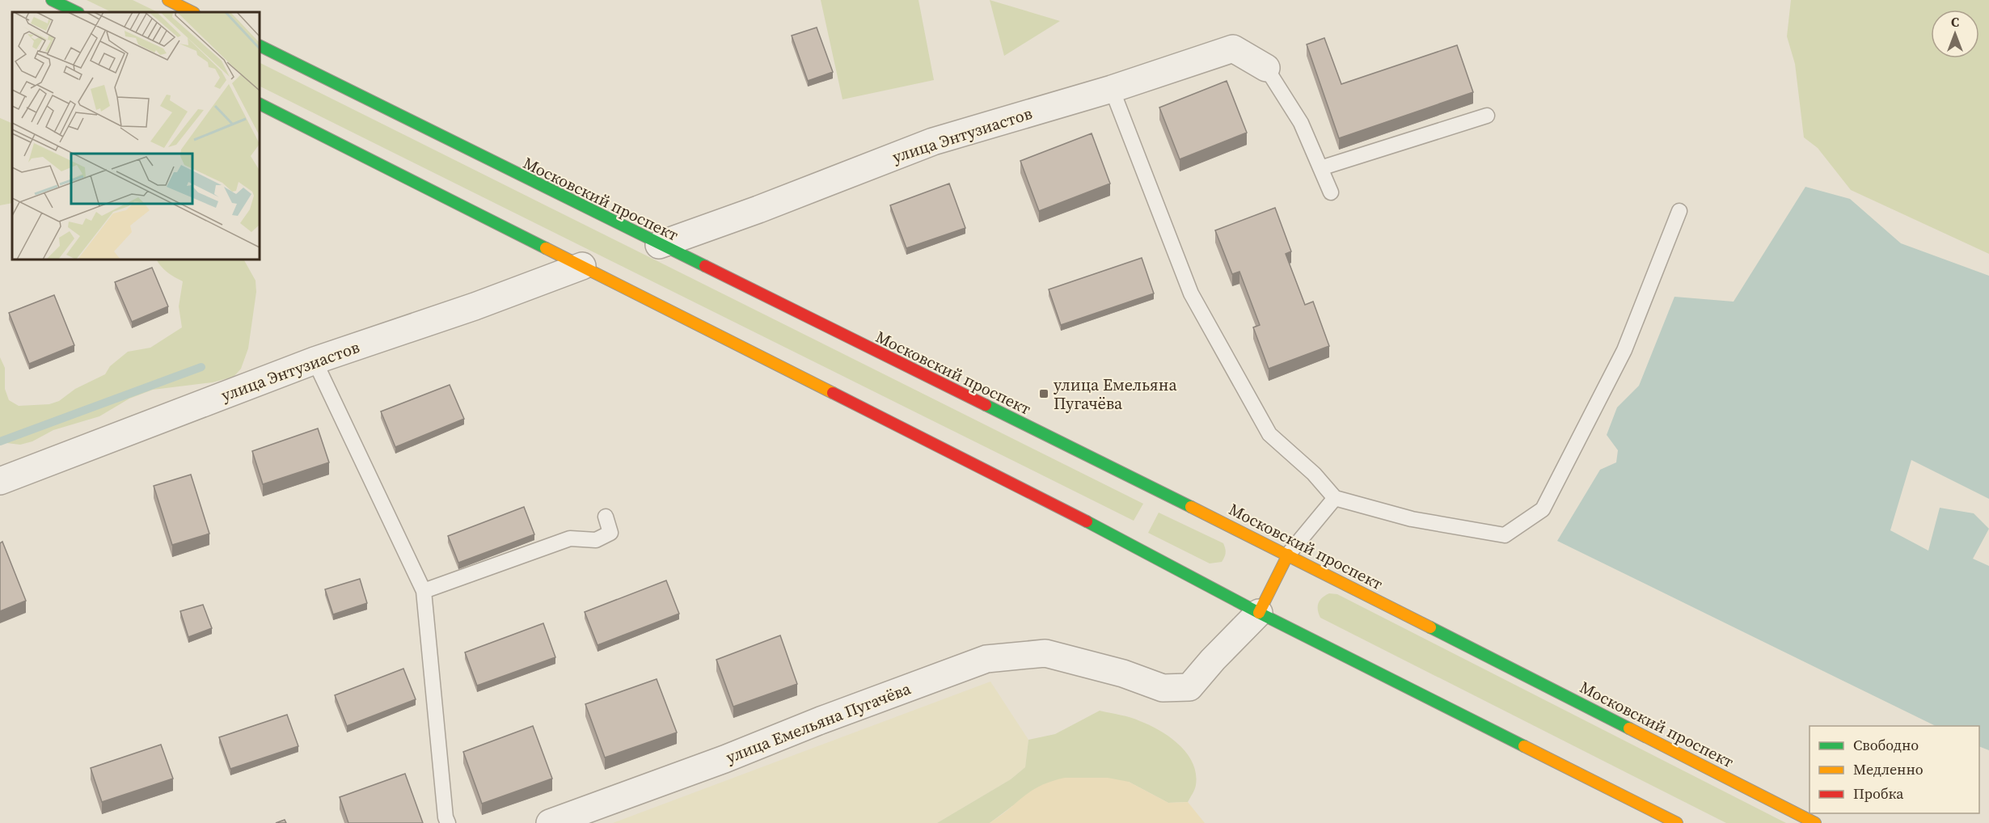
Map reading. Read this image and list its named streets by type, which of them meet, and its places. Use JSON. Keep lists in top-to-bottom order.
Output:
{
  "streets": {
    "main road": ["Московский проспект"],
    "street": ["улица Энтузиастов", "улица Емельяна Пугачёва"]
  },
  "crossings": [
    ["улица Энтузиастов", "Московский проспект"]
  ],
  "places": {
    "transit": ["улица Емельяна Пугачёва"]
  },
  "legend": ["Свободно", "Медленно", "Пробка"],
  "north": "top"
}
